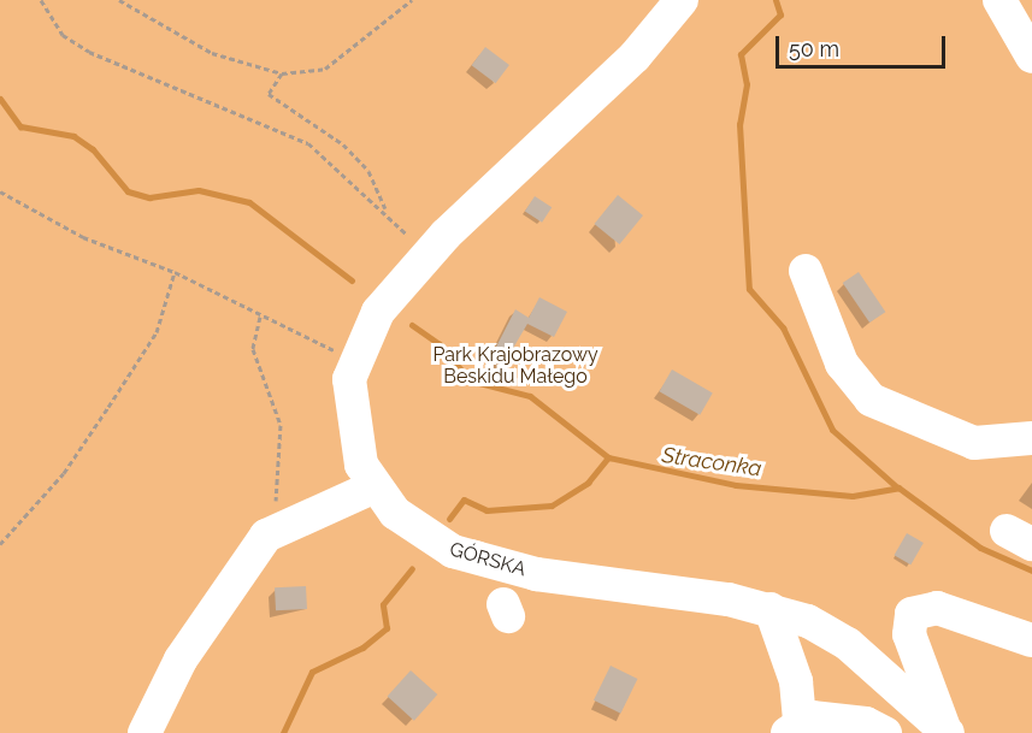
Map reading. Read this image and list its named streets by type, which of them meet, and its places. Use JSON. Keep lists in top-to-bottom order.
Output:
{
  "streets": {
    "street": ["GÓRSKA"]
  },
  "water": ["Straconka"],
  "parks": ["Park Krajobrazowy Beskidu Małego"],
  "scale_bar": "50 m"
}
